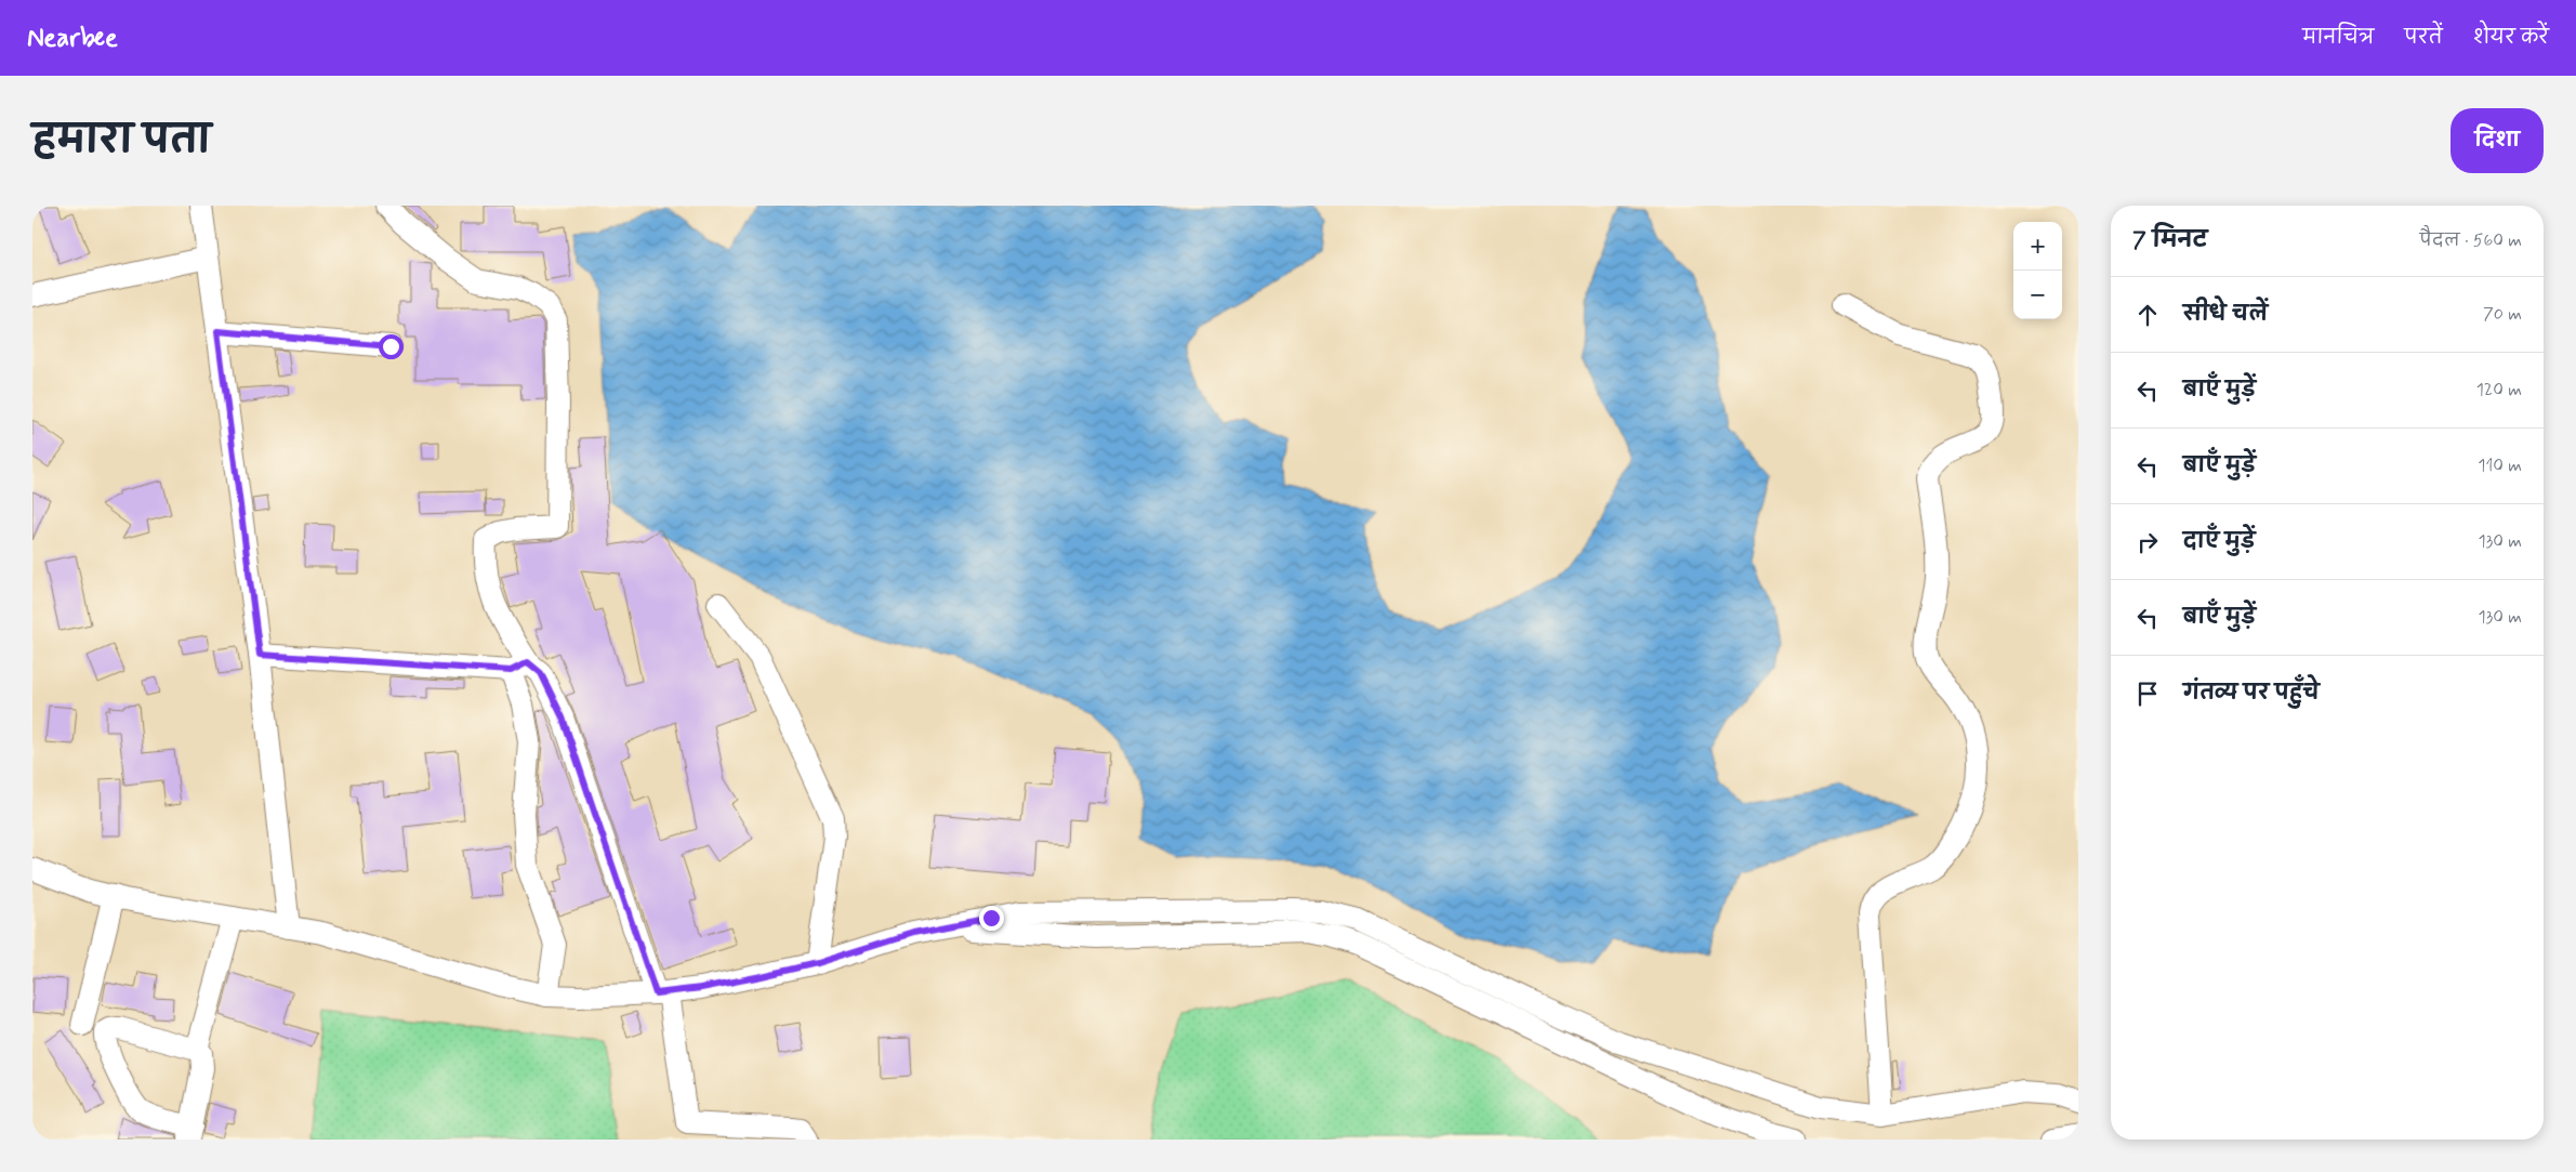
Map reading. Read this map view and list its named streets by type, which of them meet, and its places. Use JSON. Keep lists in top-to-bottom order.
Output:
{
  "page": {
    "header": "Nearbee",
    "nav": ["मानचित्र", "परतें", "शेयर करें"],
    "title": "हमारा पता",
    "buttons": "दिशा",
    "heading": ["7 मिनट", "पैदल · 560 m"],
    "map_buttons": ["+", "−"],
    "list": [
      ["सीधे चलें", "70 m"],
      ["बाएँ मुड़ें", "120 m"],
      ["बाएँ मुड़ें", "110 m"],
      ["दाएँ मुड़ें", "130 m"],
      ["बाएँ मुड़ें", "130 m"],
      "गंतव्य पर पहुँचे"
    ]
  }
}
